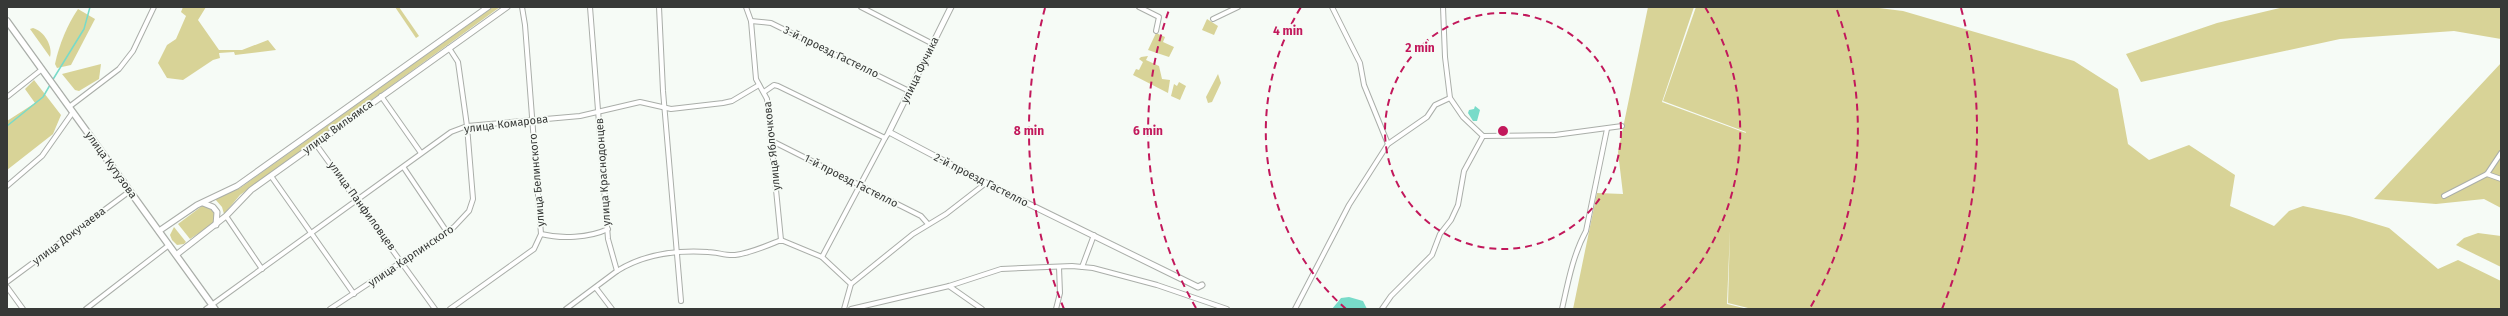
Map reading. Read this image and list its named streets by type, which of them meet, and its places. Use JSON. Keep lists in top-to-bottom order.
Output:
{
  "streets": {
    "main road": ["улица Кутузова"],
    "street": [
      "3-й проезд Гастелло",
      "улица Фучика",
      "улица Комарова",
      "улица Вильямса",
      "улица Яблочкова",
      "улица Краснодонцев",
      "улица Белинского",
      "2-й проезд Гастелло",
      "1-й проезд Гастелло",
      "улица Панфиловцев",
      "улица Докучаева",
      "улица Карпинского"
    ]
  },
  "crossings": [
    ["3-й проезд Гастелло", "улица Фучика"],
    ["3-й проезд Гастелло", "улица Яблочкова"],
    ["улица Фучика", "2-й проезд Гастелло"],
    ["улица Комарова", "улица Яблочкова"],
    ["улица Комарова", "улица Кутузова"],
    ["улица Комарова", "улица Краснодонцев"],
    ["улица Комарова", "улица Белинского"],
    ["улица Комарова", "улица Панфиловцев"],
    ["улица Комарова", "улица Карпинского"],
    ["улица Вильямса", "улица Кутузова"],
    ["улица Вильямса", "улица Панфиловцев"],
    ["улица Вильямса", "улица Карпинского"],
    ["улица Яблочкова", "1-й проезд Гастелло"],
    ["улица Кутузова", "улица Докучаева"],
    ["улица Панфиловцев", "улица Карпинского"]
  ],
  "rings": [
    "4 min",
    "2 min",
    "8 min",
    "6 min"
  ]
}
